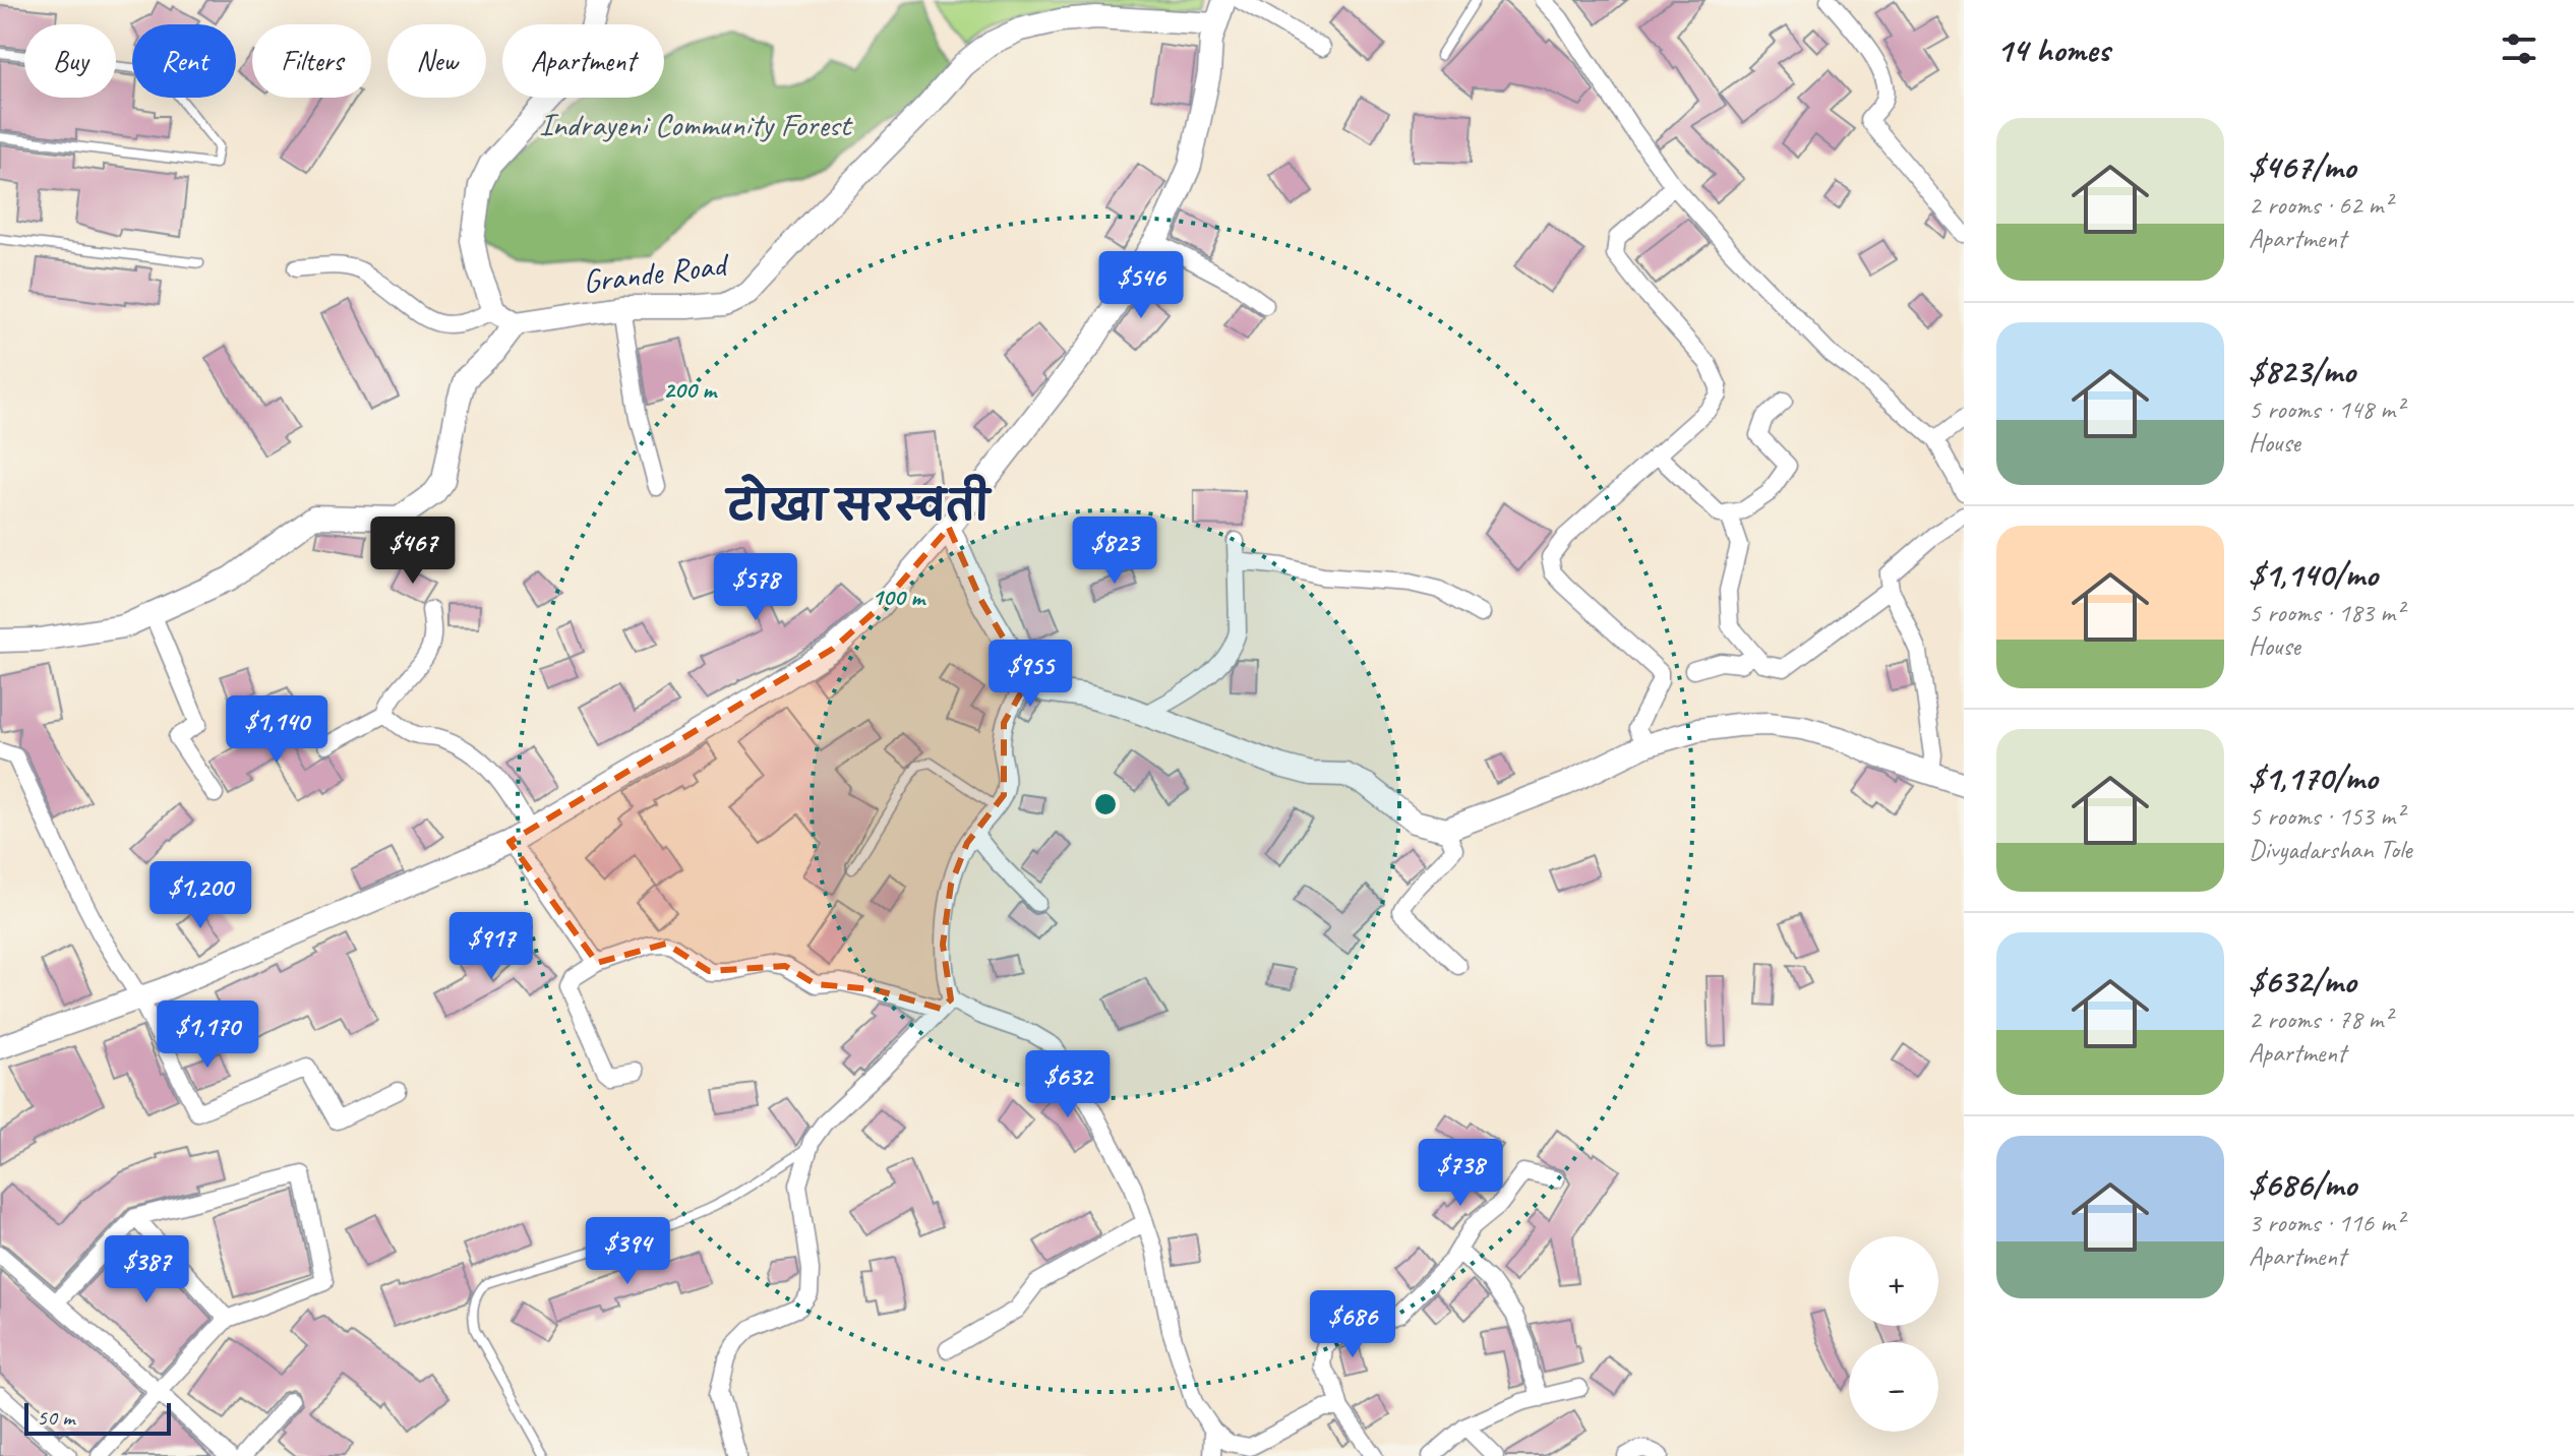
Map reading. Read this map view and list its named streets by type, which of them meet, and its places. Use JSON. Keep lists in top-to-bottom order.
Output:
{
  "streets": {
    "street": ["Grande Road"]
  },
  "districts": ["टोखा सरस्वती"],
  "parks": ["Indrayeni Community Forest"],
  "scale_bar": "50 m",
  "page": {
    "heading": "14 homes",
    "chip": [
      "Buy",
      "Rent",
      "Filters",
      "New",
      "Apartment"
    ],
    "list": [
      {
        "name": "$467/mo",
        "note": "2 rooms · 62 m² · Apartment"
      },
      {
        "name": "$823/mo",
        "note": "5 rooms · 148 m² · House"
      },
      {
        "name": "$1,140/mo",
        "note": "5 rooms · 183 m² · House"
      },
      {
        "name": "$1,170/mo",
        "note": "5 rooms · 153 m² · Divyadarshan Tole"
      },
      {
        "name": "$632/mo",
        "note": "2 rooms · 78 m² · Apartment"
      },
      {
        "name": "$686/mo",
        "note": "3 rooms · 116 m² · Apartment"
      }
    ],
    "price": [
      "$546",
      "$467",
      "$823",
      "$578",
      "$955",
      "$1,140",
      "$1,200",
      "$917",
      "$1,170",
      "$632",
      "$738",
      "$394",
      "$387",
      "$686"
    ],
    "map_buttons": ["+", "−"],
    "scale": "50 m"
  },
  "rings": ["200 m", "100 m"]
}
